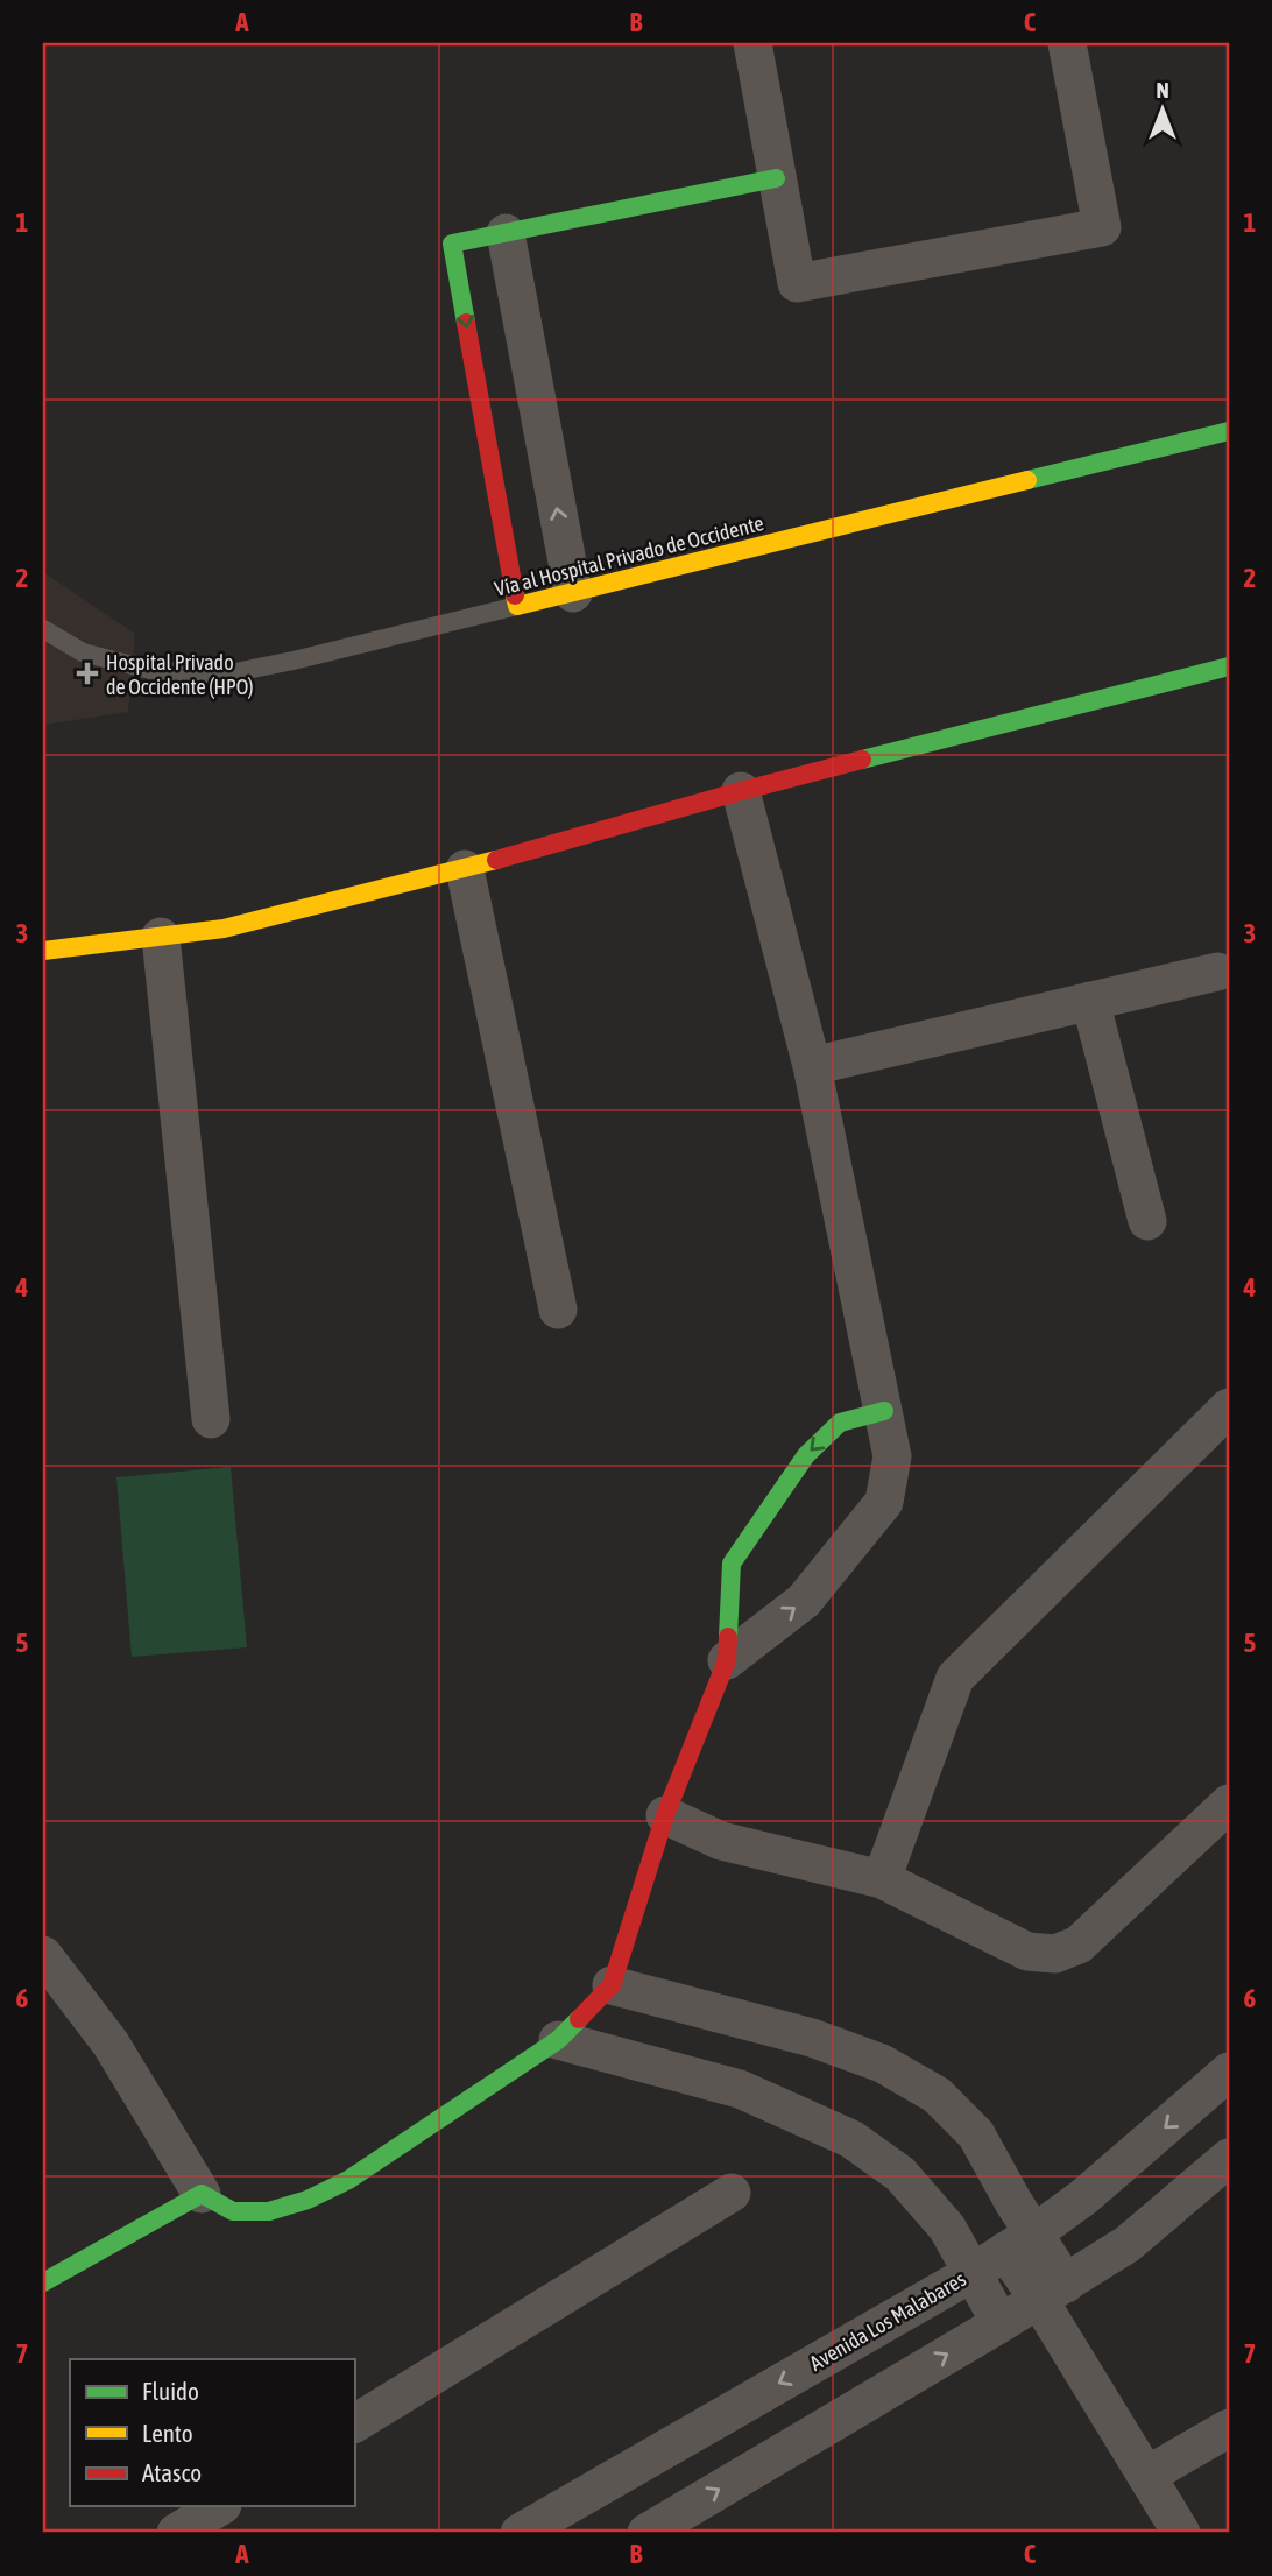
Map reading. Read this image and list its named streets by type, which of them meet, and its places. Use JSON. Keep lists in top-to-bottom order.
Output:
{
  "streets": {
    "street": ["Vía al Hospital Privado de Occidente", "Avenida Los Malabares"]
  },
  "places": {
    "health": ["Hospital Privado de Occidente (HPO)"]
  },
  "legend": ["Fluido", "Lento", "Atasco"],
  "north": "top",
  "grid": {
    "columns": ["A", "B", "C"],
    "rows": [
      "1",
      "2",
      "3",
      "4",
      "5",
      "6",
      "7"
    ]
  }
}
